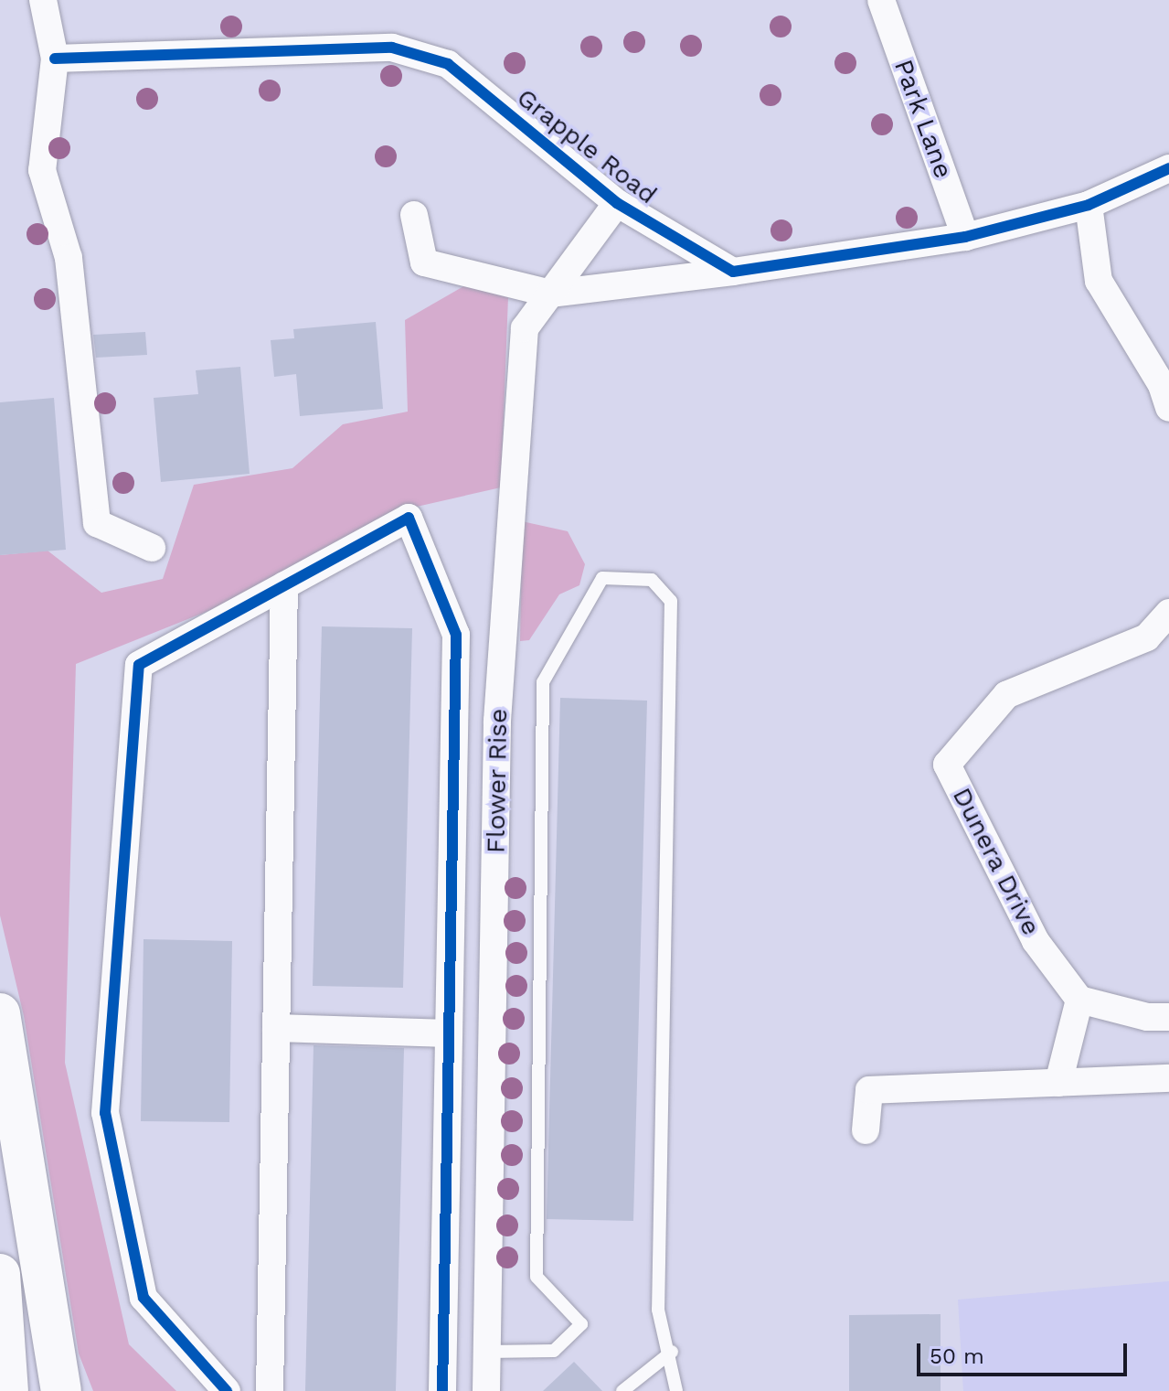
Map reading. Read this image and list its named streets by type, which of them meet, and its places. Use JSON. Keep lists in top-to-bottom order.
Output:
{
  "streets": {
    "street": [
      "Park Lane",
      "Grapple Road",
      "Flower Rise",
      "Dunera Drive"
    ]
  },
  "crossings": [
    ["Grapple Road", "Flower Rise"]
  ],
  "scale_bar": "50 m"
}
